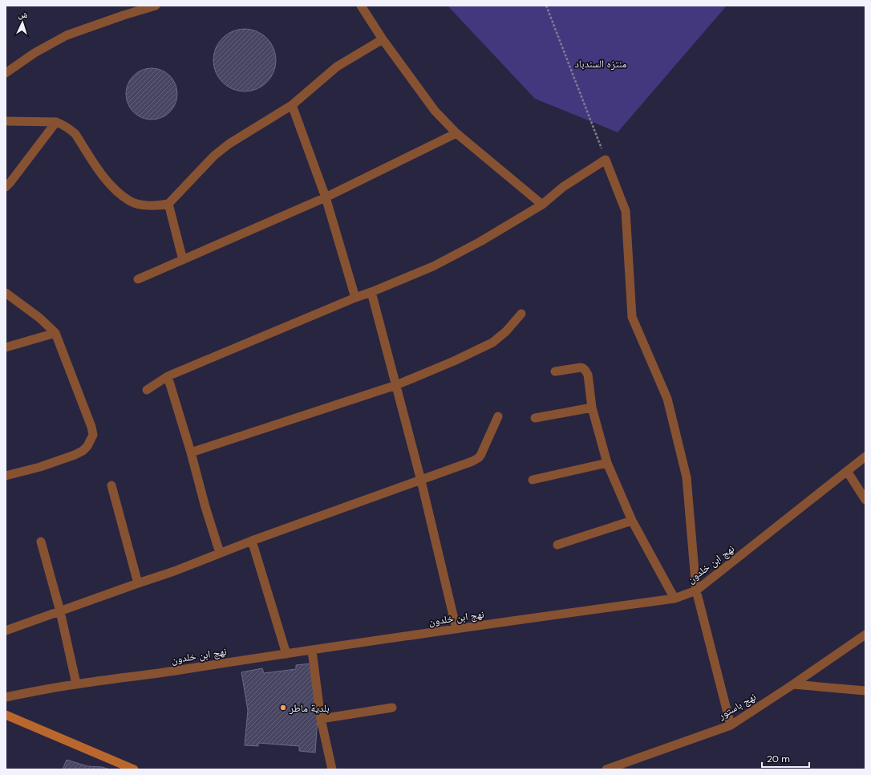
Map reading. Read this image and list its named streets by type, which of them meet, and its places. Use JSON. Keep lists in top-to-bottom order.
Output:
{
  "streets": {
    "street": ["نهج ابن خلدون", "نهج باستور"]
  },
  "parks": ["منتزه السندباد"],
  "places": ["بلدية ماطر"],
  "scale_bar": "20 m",
  "north": "top"
}
